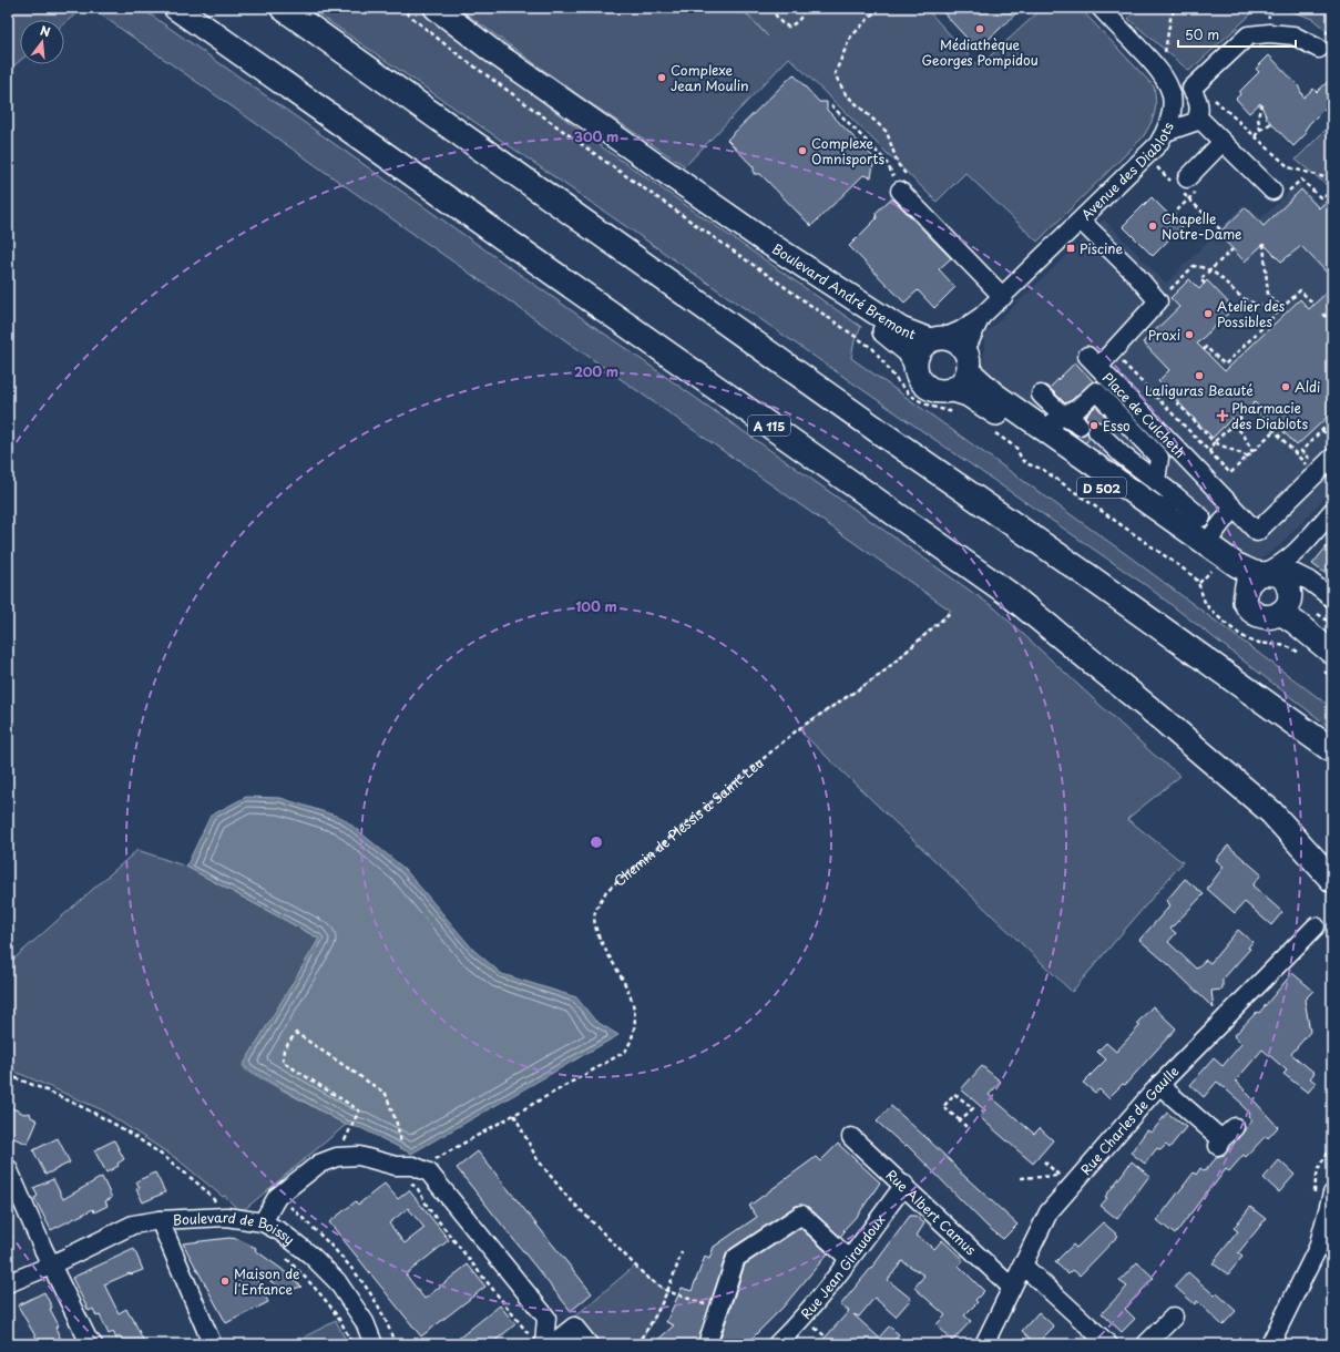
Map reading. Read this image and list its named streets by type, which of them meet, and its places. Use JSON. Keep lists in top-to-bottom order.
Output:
{
  "streets": {
    "highway": ["A 115"],
    "main road": ["Boulevard André Bremont", "D 502"],
    "street": [
      "Avenue des Diablots",
      "Place de Culcheth",
      "Rue Charles de Gaulle",
      "Rue Albert Camus",
      "Boulevard de Boissy",
      "Rue Jean Giraudoux"
    ],
    "path": ["Chemin de Plessis à Saint-Leu"]
  },
  "crossings": [
    ["Avenue des Diablots", "Boulevard André Bremont"],
    ["Avenue des Diablots", "D 502"],
    ["Boulevard André Bremont", "D 502"],
    ["Rue Charles de Gaulle", "Rue Albert Camus"],
    ["Rue Albert Camus", "Rue Jean Giraudoux"]
  ],
  "places": {
    "other": [
      "Médiathèque Georges Pompidou",
      "Complexe Jean Moulin",
      "Complexe Omnisports",
      "Chapelle Notre-Dame",
      "Atelier des Possibles",
      "Proxi",
      "Laliguras Beauté",
      "Aldi",
      "Esso",
      "Maison de l'Enfance"
    ],
    "transit": ["Piscine"],
    "health": ["Pharmacie des Diablots"]
  },
  "scale_bar": "50 m",
  "north": "top",
  "rings": ["300 m", "200 m", "100 m"]
}
